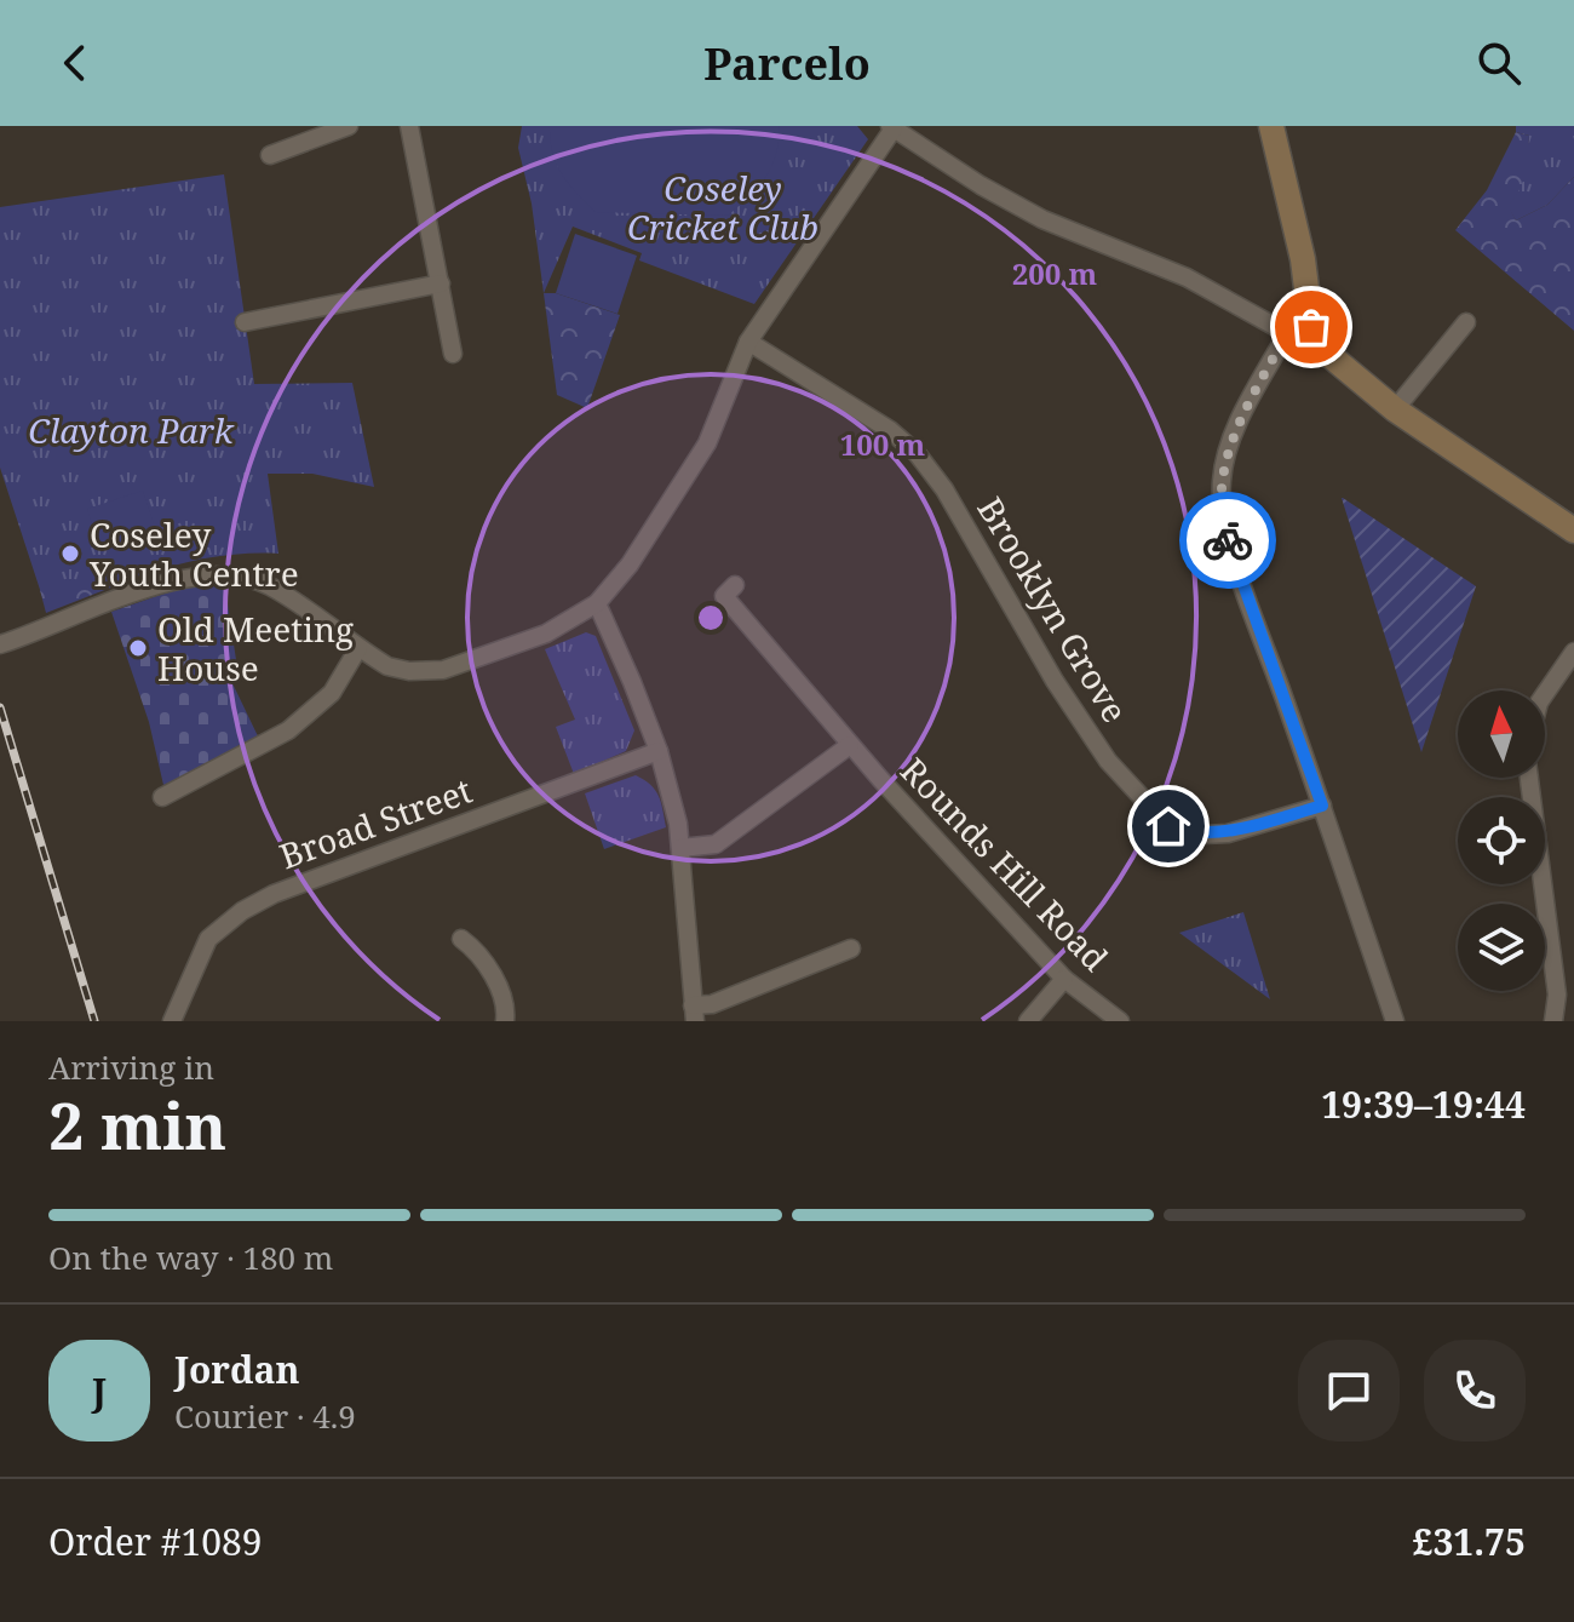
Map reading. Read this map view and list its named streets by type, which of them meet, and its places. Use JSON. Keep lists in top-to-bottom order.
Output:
{
  "streets": {
    "street": ["Brooklyn Grove", "Broad Street", "Rounds Hill Road"]
  },
  "parks": ["Coseley Cricket Club", "Clayton Park"],
  "places": ["Coseley Youth Centre", "Old Meeting House"],
  "north": "top",
  "page": {
    "header": "Parcelo",
    "heading": ["2 min", "Arriving in", "19:39–19:44"],
    "panel": [
      "Jordan",
      "Courier · 4.9",
      "Order #1089",
      "£31.75"
    ],
    "bar": "On the way · 180 m",
    "round": "J"
  },
  "rings": ["200 m", "100 m"]
}
